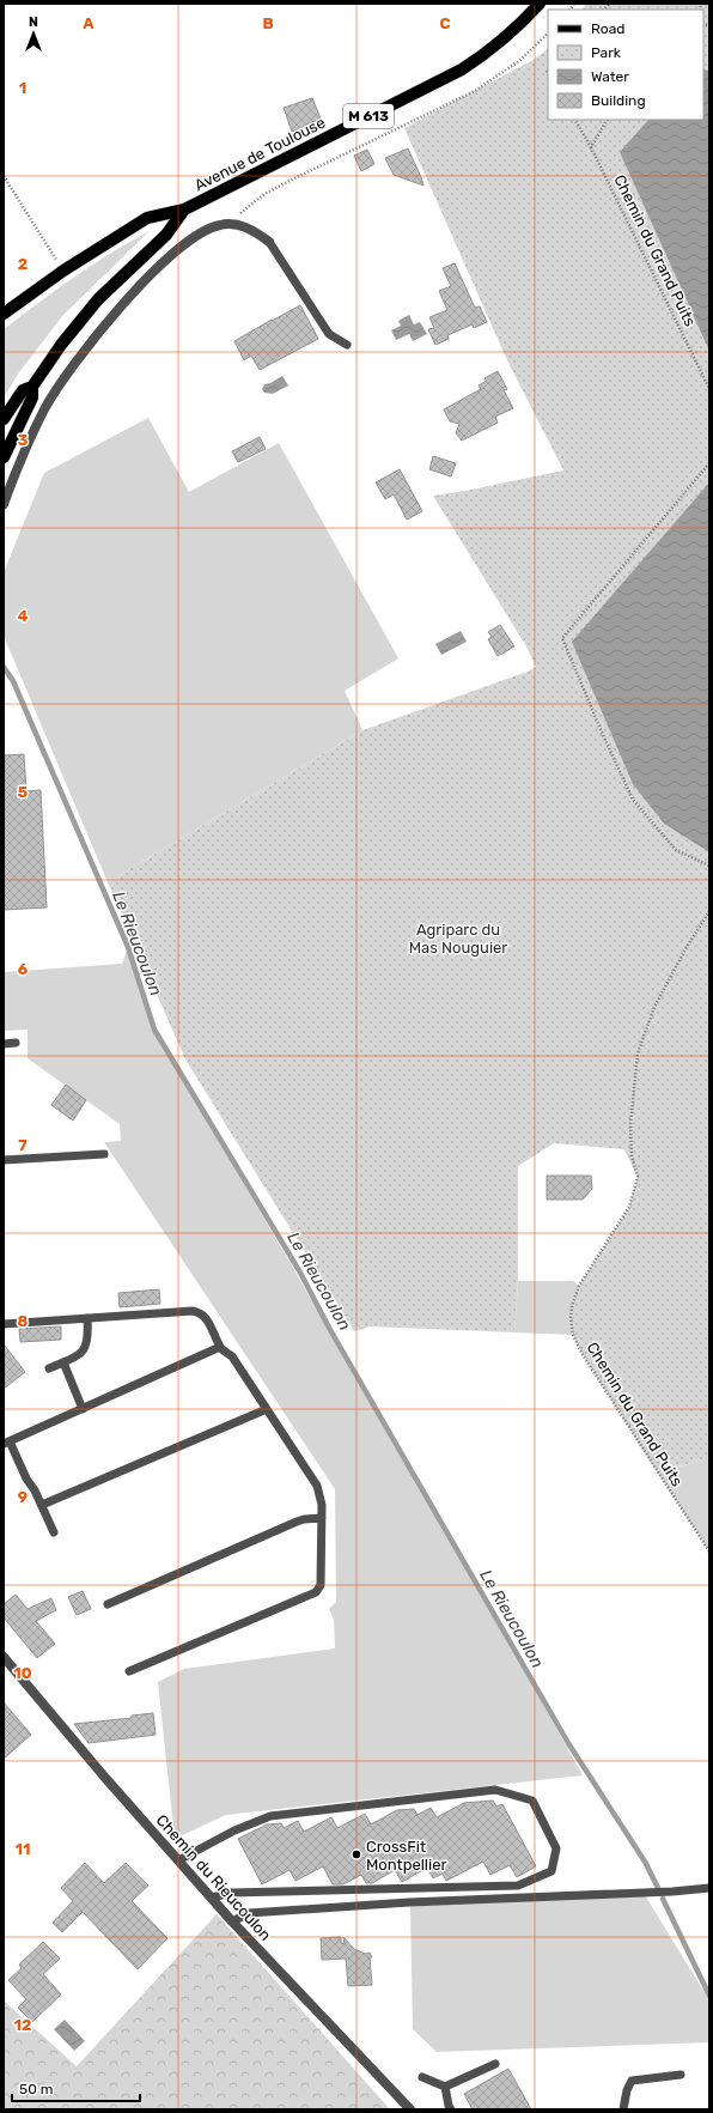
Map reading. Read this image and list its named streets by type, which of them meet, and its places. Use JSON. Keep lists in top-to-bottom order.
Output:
{
  "streets": {
    "main road": ["M 613", "Avenue de Toulouse"],
    "street": ["Chemin du Rieucoulon"],
    "path": ["Chemin du Grand Puits"]
  },
  "water": ["Le Rieucoulon"],
  "parks": ["Agriparc du Mas Nouguier"],
  "places": ["CrossFit Montpellier"],
  "legend": [
    "Road",
    "Park",
    "Water",
    "Building"
  ],
  "scale_bar": "50 m",
  "north": "top",
  "grid": {
    "columns": ["A", "B", "C"],
    "rows": [
      "1",
      "2",
      "3",
      "4",
      "5",
      "6",
      "7",
      "8",
      "9",
      "10",
      "11",
      "12"
    ]
  }
}
